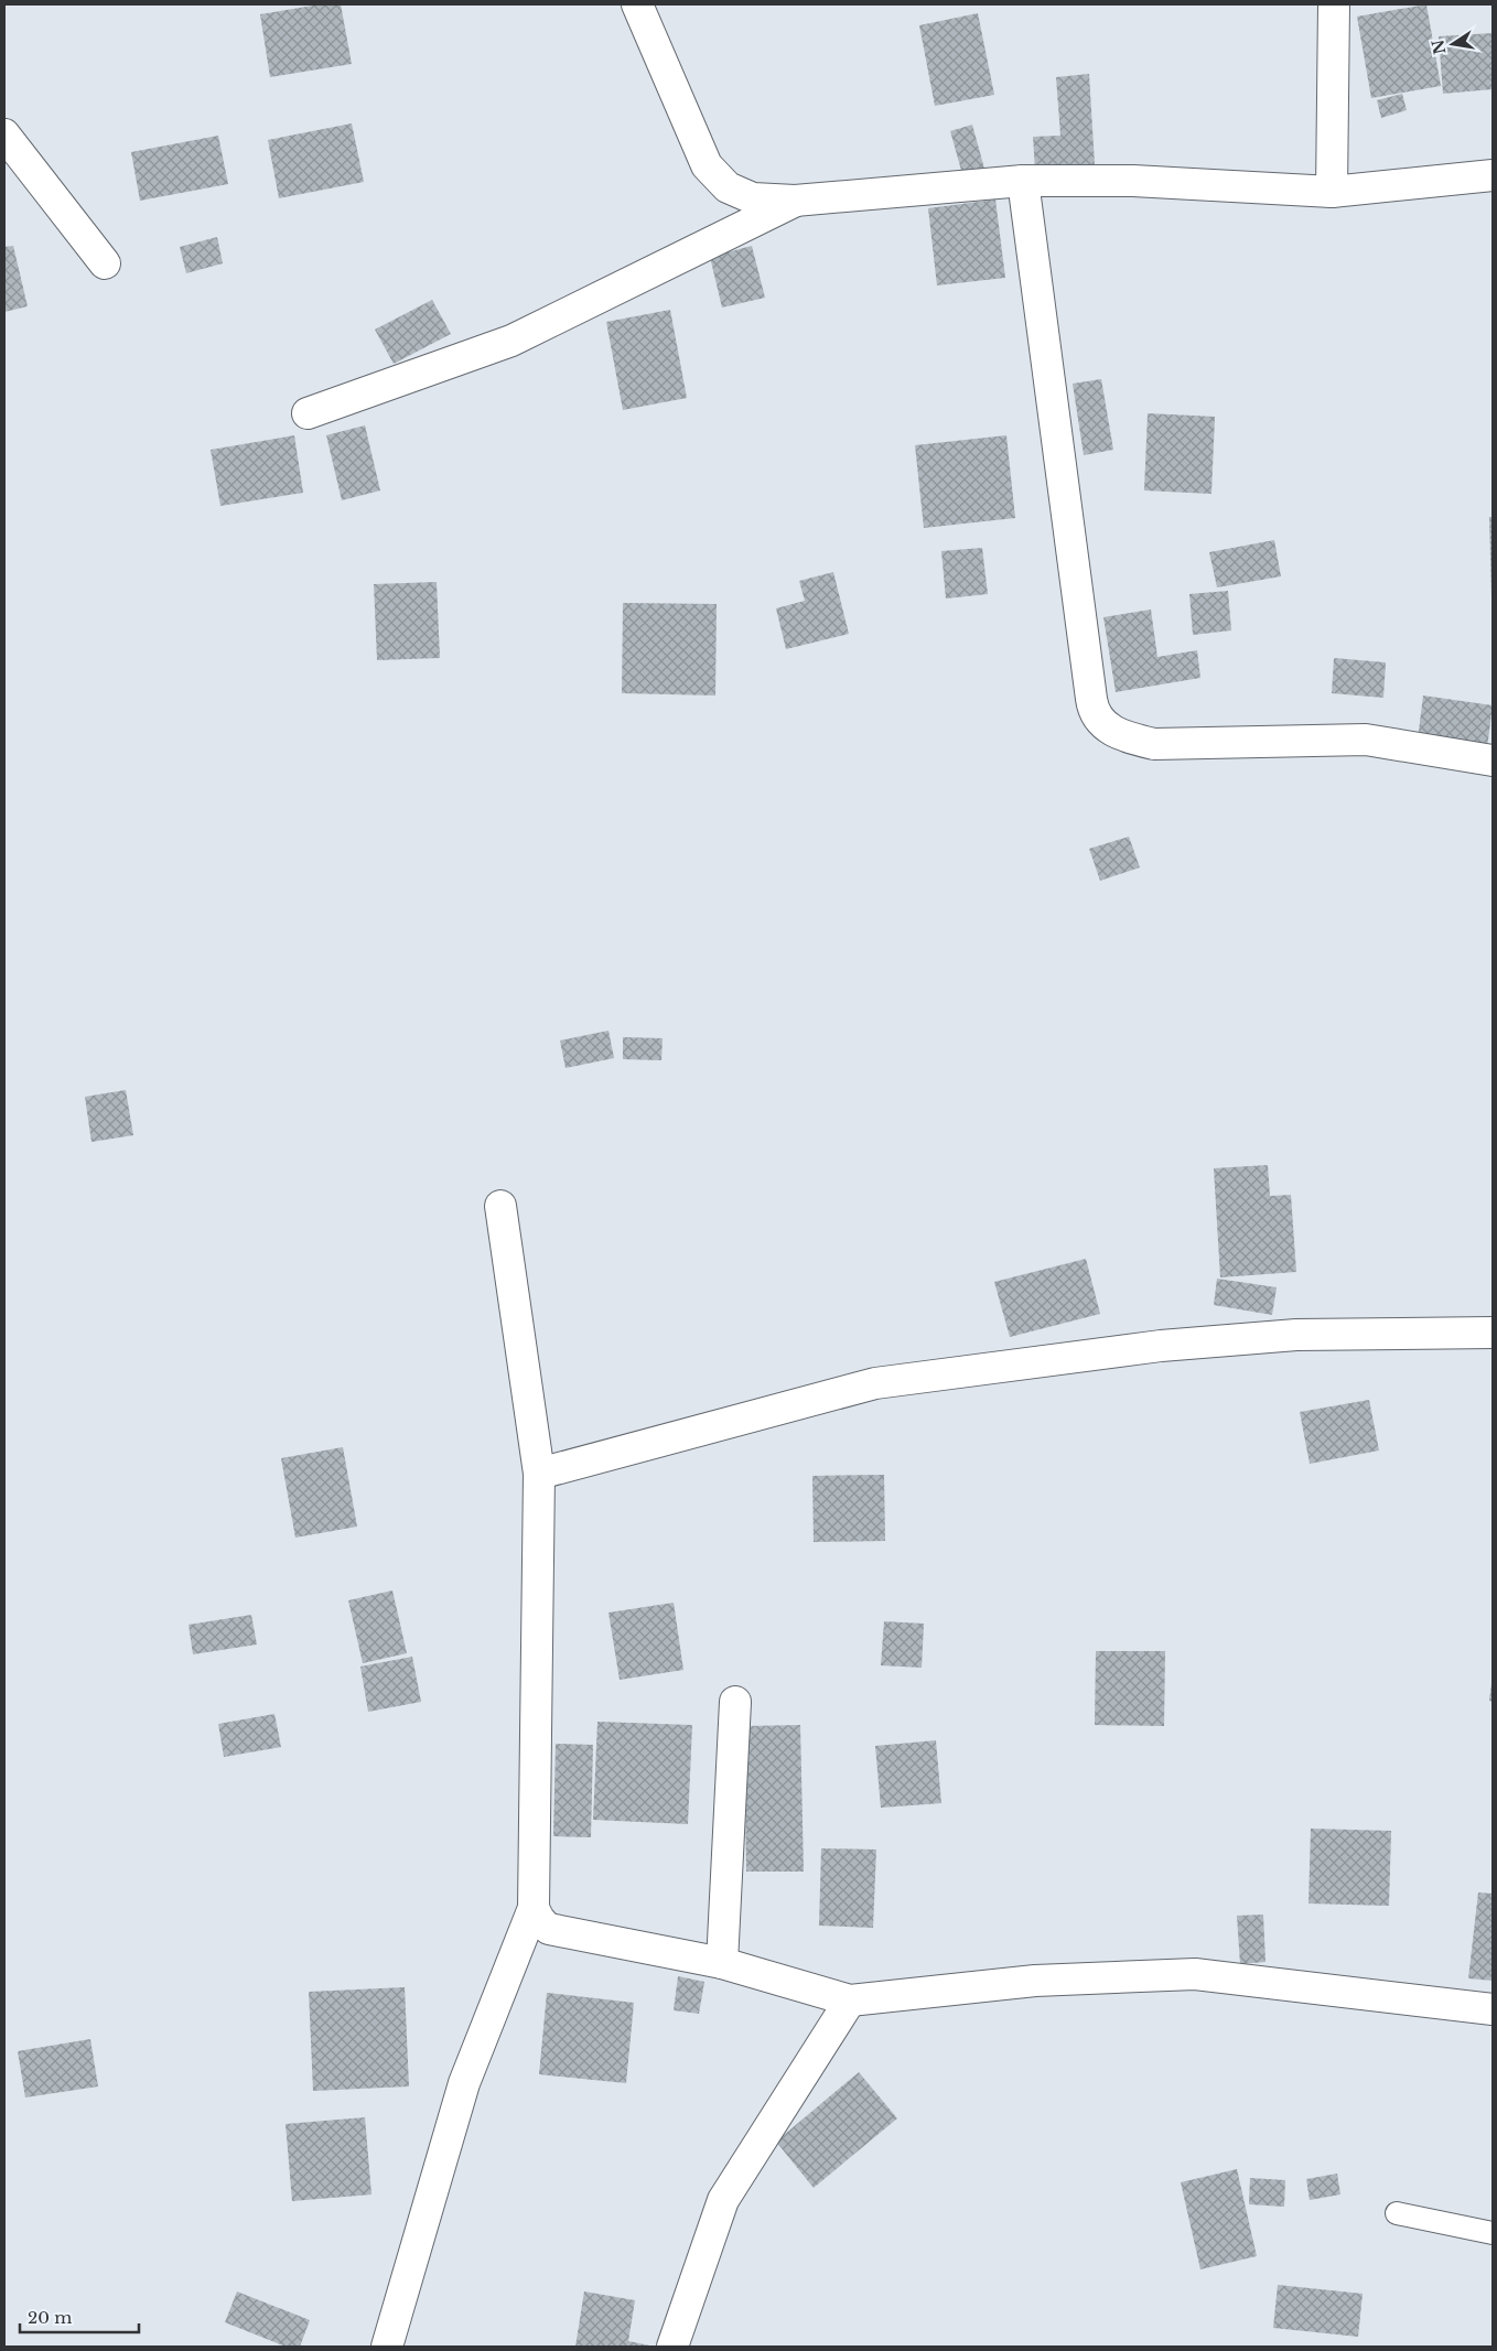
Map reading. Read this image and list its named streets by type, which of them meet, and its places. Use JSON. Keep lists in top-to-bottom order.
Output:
{
  "scale_bar": "20 m",
  "north": "left"
}
